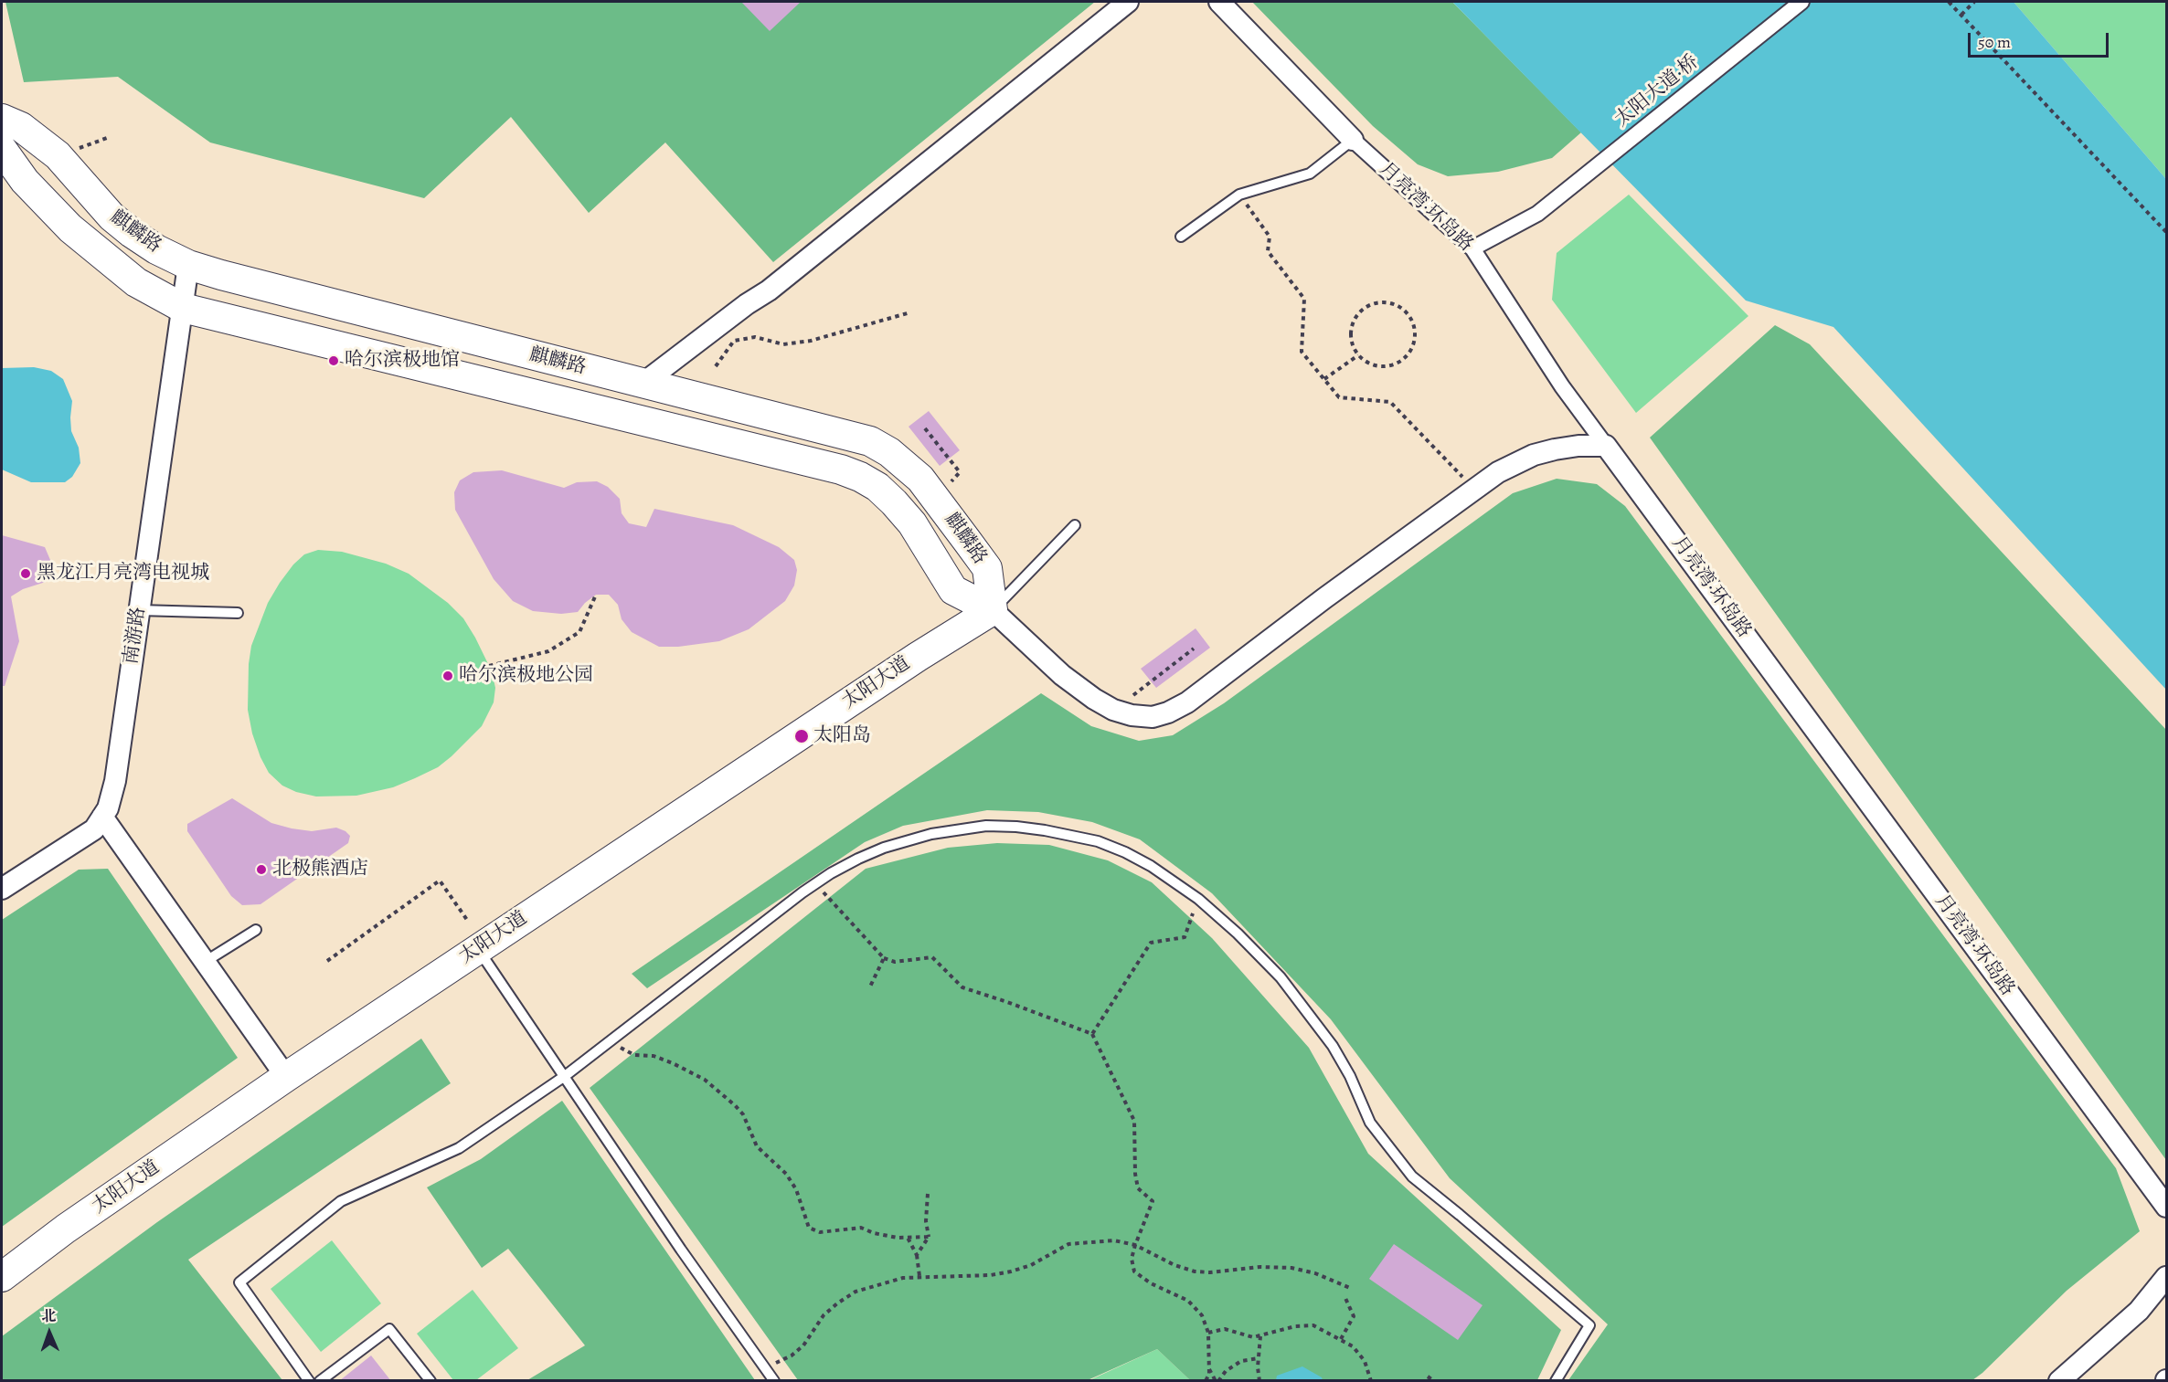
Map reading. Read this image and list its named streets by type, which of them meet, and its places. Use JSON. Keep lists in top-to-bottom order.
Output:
{
  "streets": {
    "main road": ["麒麟路", "太阳大道"],
    "street": ["太阳大道·桥", "月亮湾·环岛路", "南游路"]
  },
  "crossings": [
    ["太阳大道·桥", "月亮湾·环岛路"],
    ["麒麟路", "南游路"],
    ["麒麟路", "太阳大道"]
  ],
  "places": [
    "哈尔滨极地馆",
    "黑龙江月亮湾电视城",
    "哈尔滨极地公园",
    "太阳岛",
    "北极熊酒店"
  ],
  "scale_bar": "50 m",
  "north": "top"
}
